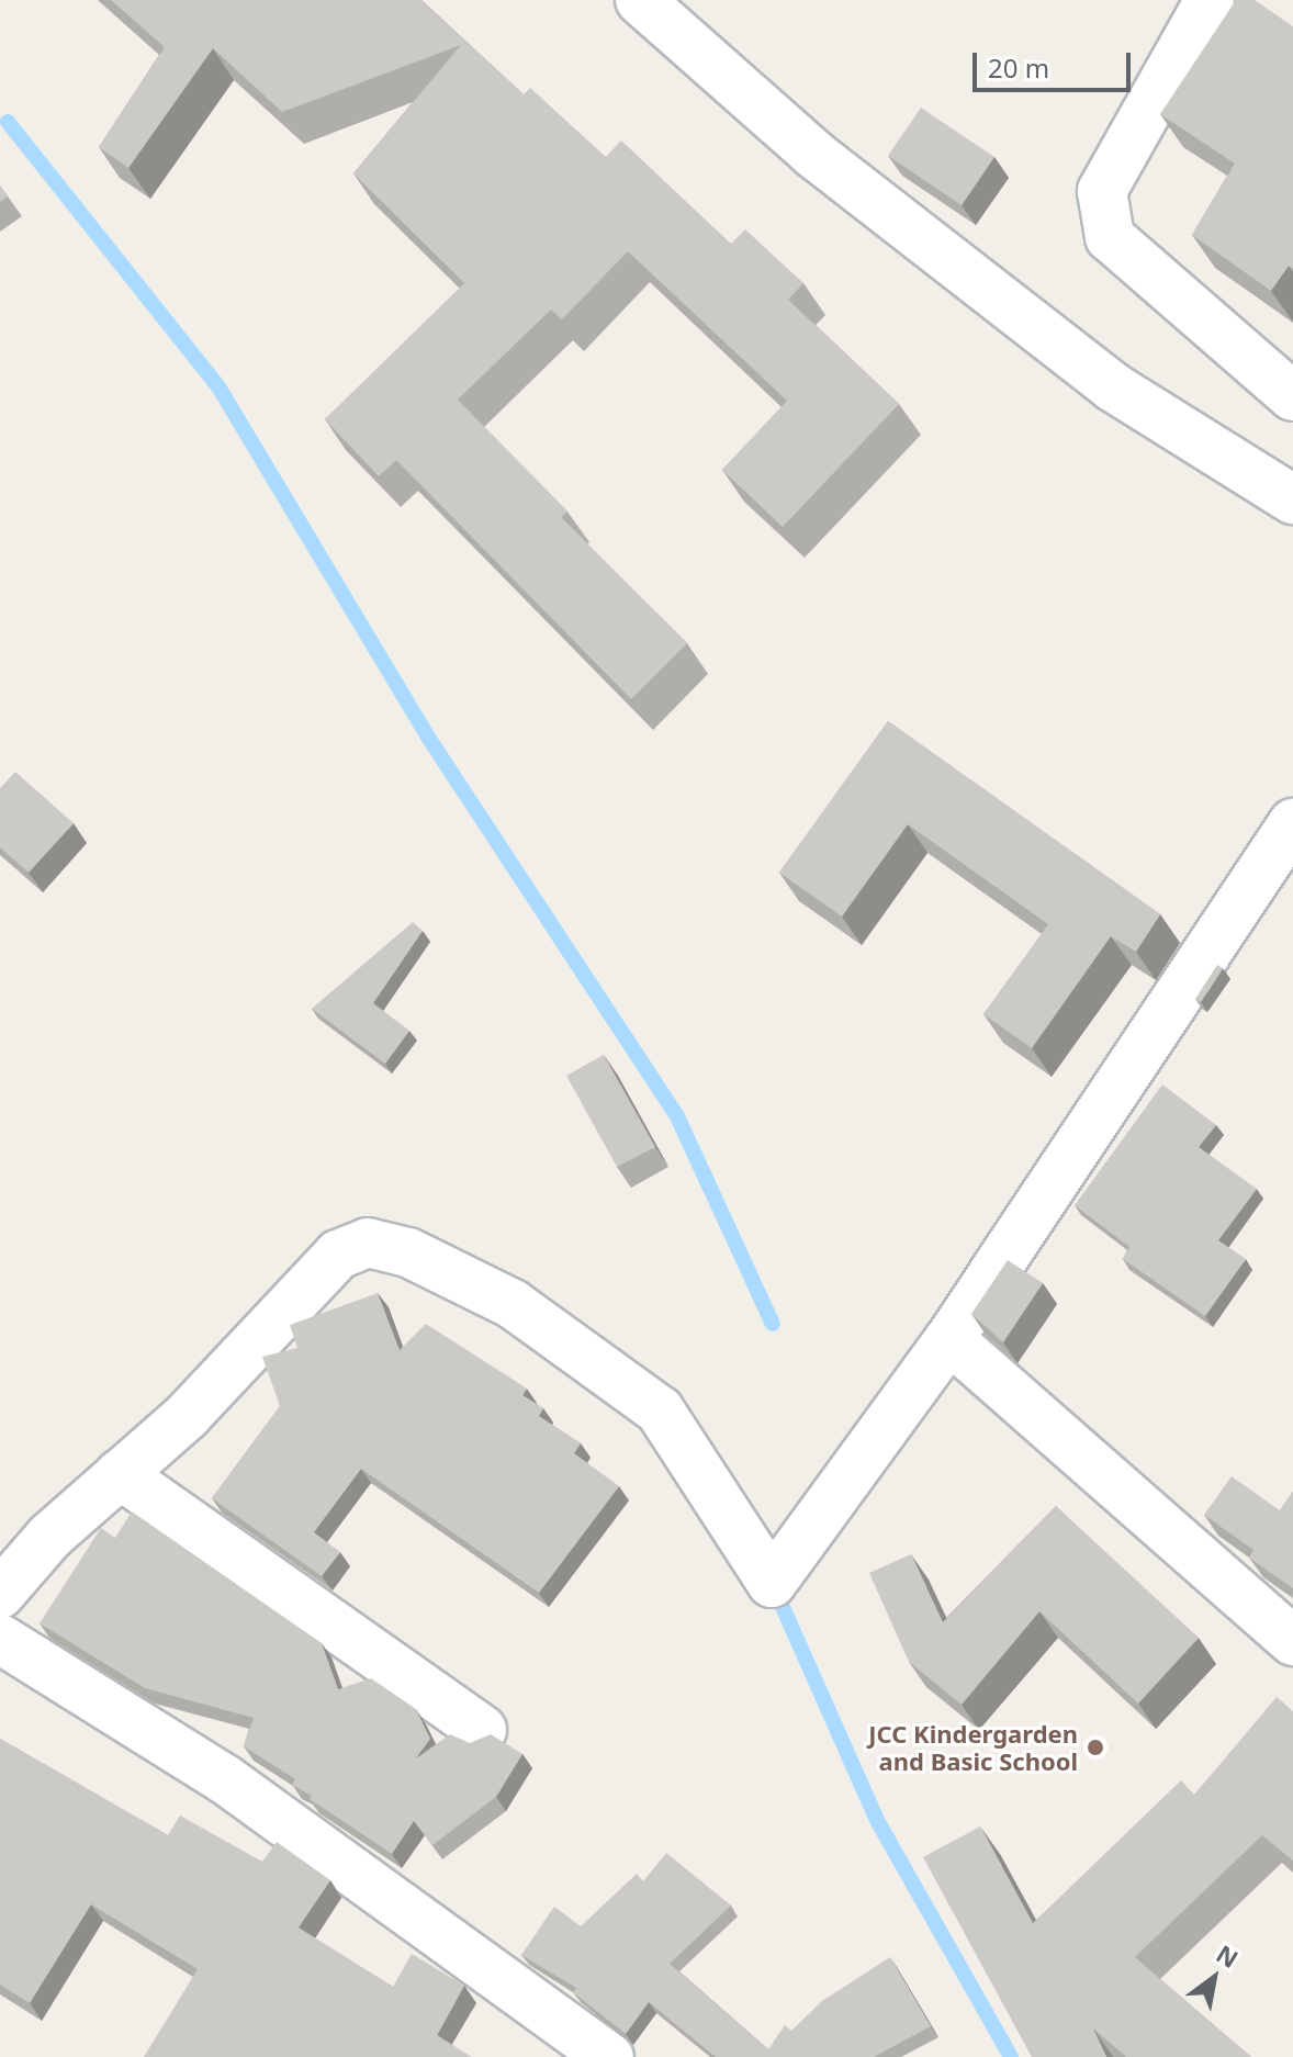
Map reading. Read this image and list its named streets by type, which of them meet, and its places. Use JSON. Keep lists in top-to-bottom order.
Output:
{
  "places": ["JCC Kindergarden and Basic School"],
  "scale_bar": "20 m",
  "north": "top right"
}
